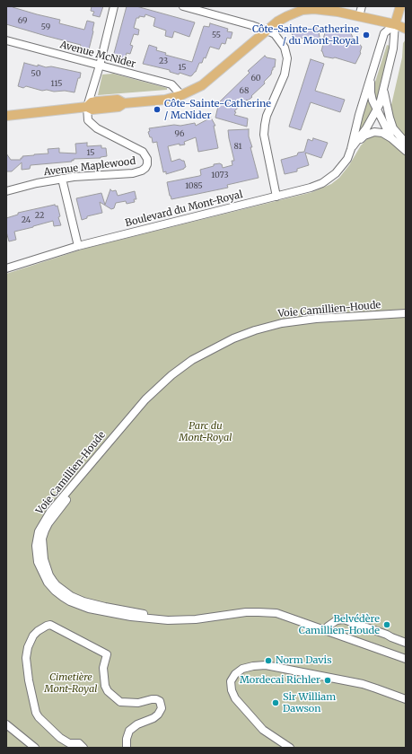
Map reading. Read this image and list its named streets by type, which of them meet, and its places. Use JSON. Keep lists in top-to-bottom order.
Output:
{
  "streets": {
    "street": [
      "Avenue McNider",
      "Avenue Maplewood",
      "Boulevard du Mont-Royal",
      "Voie Camillien-Houde"
    ]
  },
  "parks": ["Parc du Mont-Royal", "Cimetière Mont-Royal"],
  "places": [
    "Côte-Sainte-Catherine / du Mont-Royal",
    "Côte-Sainte-Catherine / McNider",
    "Belvédère Camillien-Houde",
    "Norm Davis",
    "Mordecai Richler",
    "Sir William Dawson"
  ],
  "house_numbers": [
    "69",
    "59",
    "55",
    "23",
    "15",
    "50",
    "60",
    "115",
    "68",
    "96",
    "81",
    "15",
    "1073",
    "1085",
    "22",
    "24"
  ]
}
